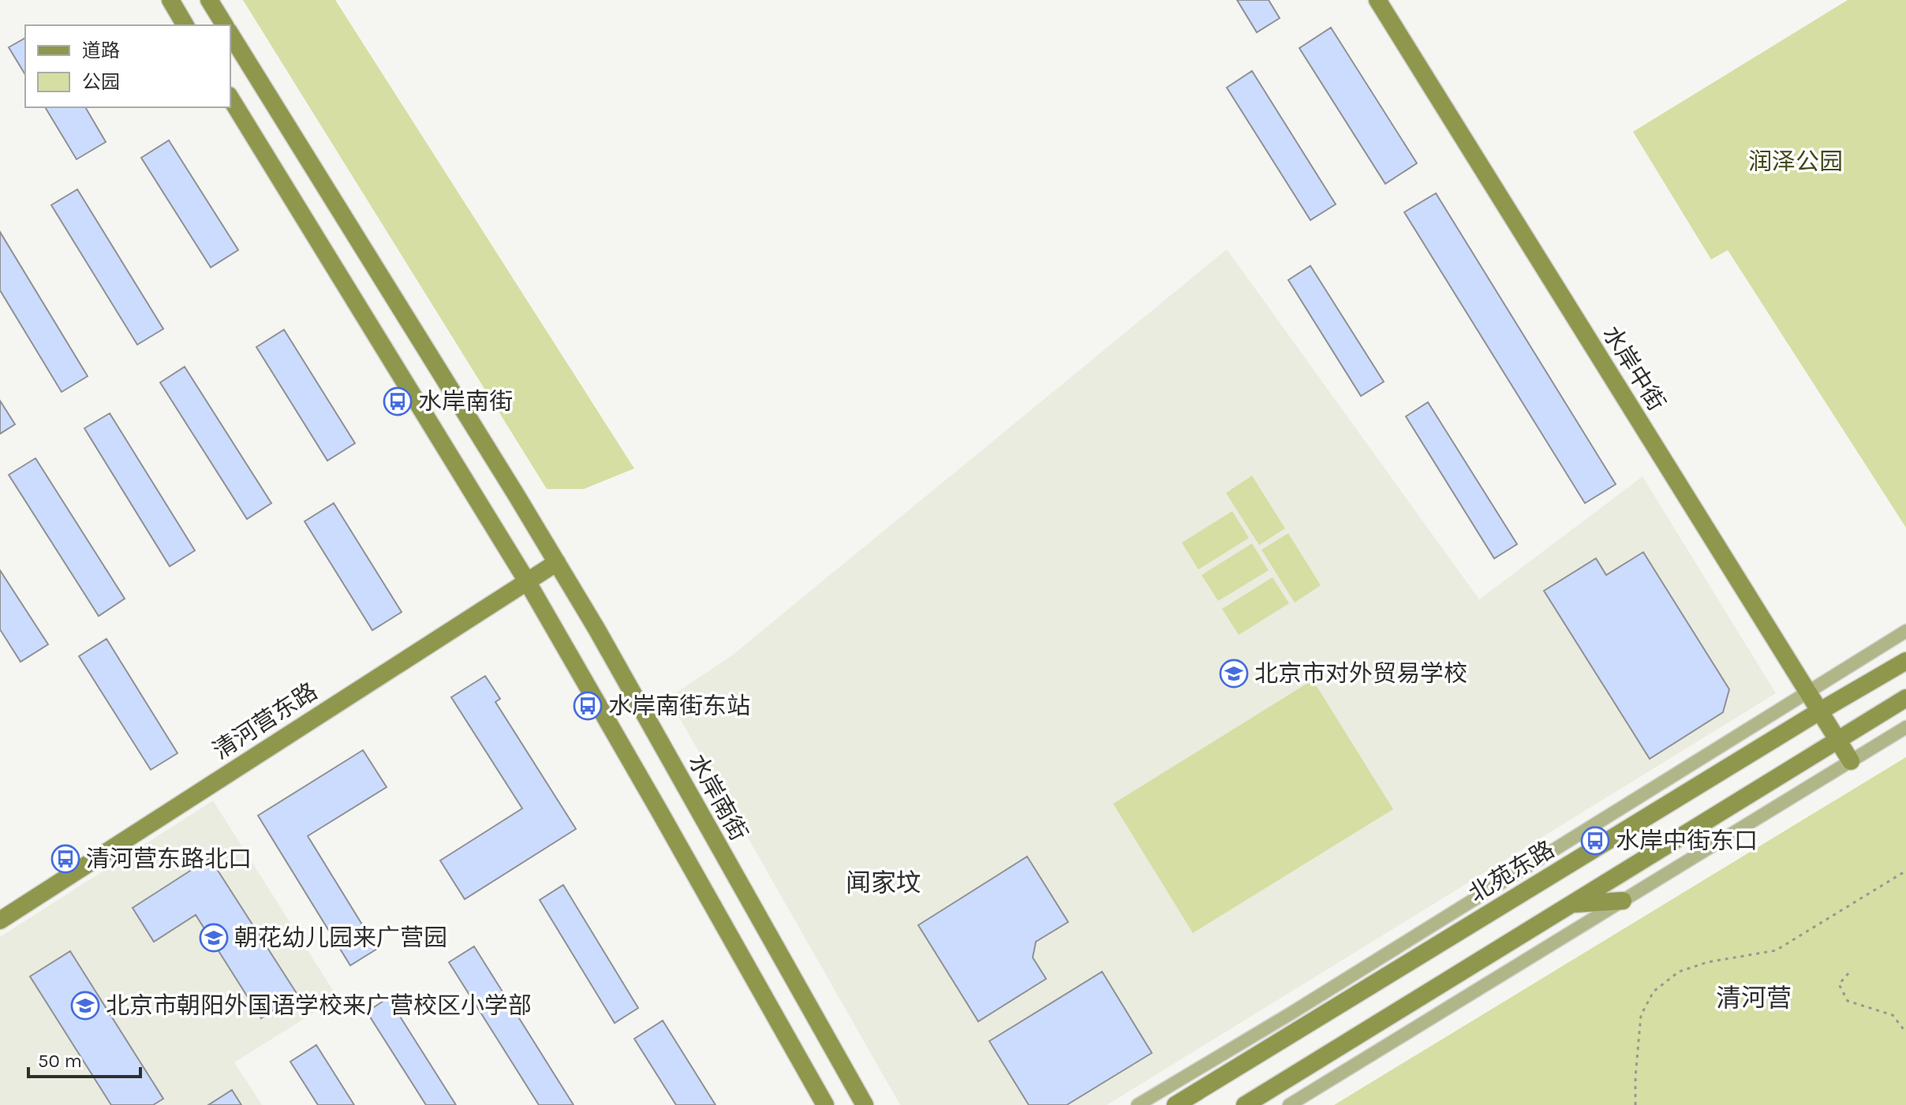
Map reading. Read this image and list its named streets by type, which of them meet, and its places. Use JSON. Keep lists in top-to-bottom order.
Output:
{
  "streets": {
    "street": [
      "水岸中街",
      "清河营东路",
      "水岸南街",
      "北苑东路"
    ]
  },
  "crossings": [
    ["水岸中街", "北苑东路"],
    ["清河营东路", "水岸南街"]
  ],
  "districts": ["闻家坟", "清河营"],
  "parks": ["润泽公园"],
  "places": {
    "bus stop": [
      "水岸南街",
      "水岸南街东站",
      "水岸中街东口",
      "清河营东路北口"
    ],
    "school or university": ["北京市对外贸易学校", "朝花幼儿园来广营园", "北京市朝阳外国语学校来广营校区小学部"]
  },
  "legend": ["道路", "公园"],
  "scale_bar": "50 m"
}
